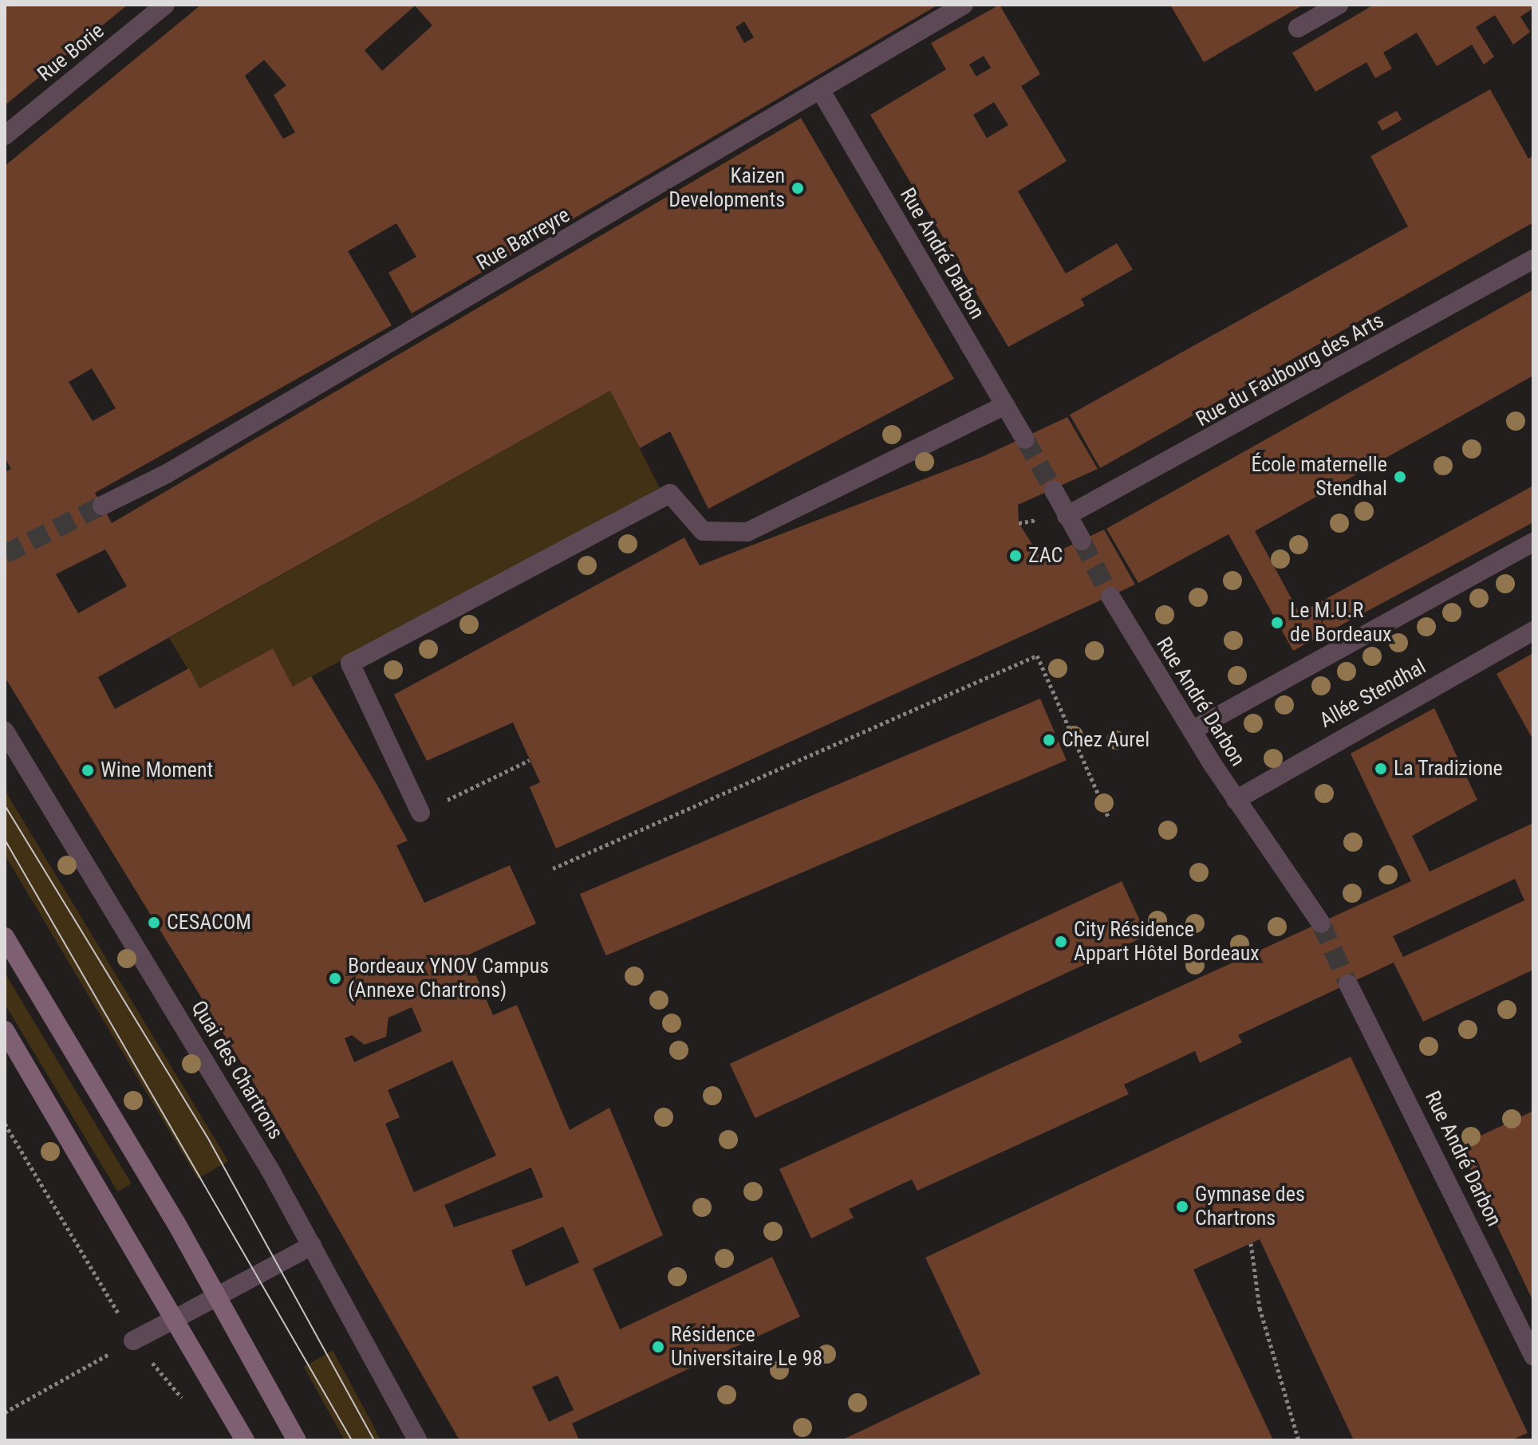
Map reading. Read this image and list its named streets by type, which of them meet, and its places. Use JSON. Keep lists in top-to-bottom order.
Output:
{
  "streets": {
    "street": [
      "Rue Borie",
      "Rue Barreyre",
      "Rue André Darbon",
      "Rue du Faubourg des Arts",
      "Allée Stendhal",
      "Quai des Chartrons"
    ]
  },
  "crossings": [
    ["Rue Barreyre", "Rue André Darbon"],
    ["Rue André Darbon", "Allée Stendhal"]
  ],
  "places": [
    "Kaizen Developments",
    "École maternelle Stendhal",
    "ZAC",
    "Le M.U.R de Bordeaux",
    "Chez Aurel",
    "La Tradizione",
    "Wine Moment",
    "CESACOM",
    "City Résidence Appart Hôtel Bordeaux",
    "Bordeaux YNOV Campus (Annexe Chartrons)",
    "Gymnase des Chartrons",
    "Résidence Universitaire Le 98"
  ]
}
